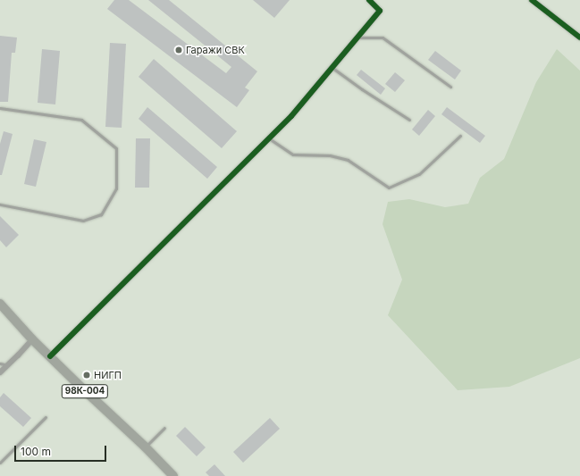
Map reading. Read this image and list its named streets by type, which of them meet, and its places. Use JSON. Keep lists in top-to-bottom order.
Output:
{
  "streets": {
    "main road": ["98К-004"]
  },
  "places": ["Гаражи СВК", "НИГП"],
  "scale_bar": "100 m"
}
